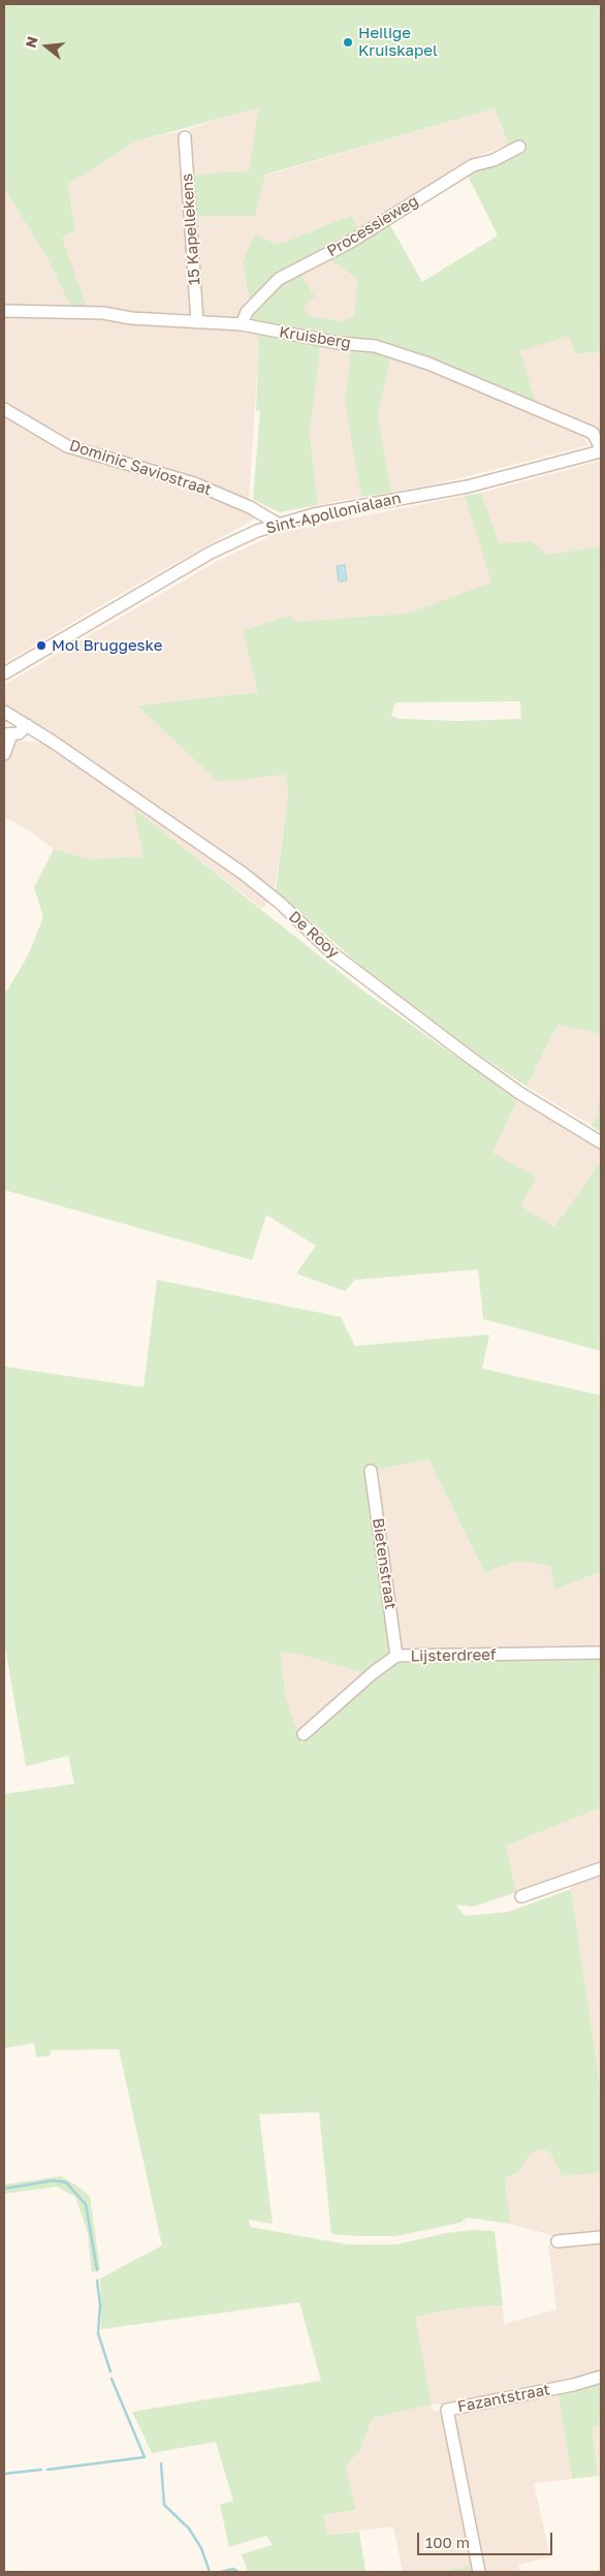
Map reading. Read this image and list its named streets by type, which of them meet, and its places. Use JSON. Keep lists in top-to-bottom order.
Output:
{
  "streets": {
    "street": [
      "Processieweg",
      "15 Kapellekens",
      "Kruisberg",
      "Dominic Saviostraat",
      "Sint-Apollonialaan",
      "De Rooy",
      "Bietenstraat",
      "Lijsterdreef",
      "Fazantstraat"
    ]
  },
  "crossings": [
    ["Processieweg", "Kruisberg"],
    ["15 Kapellekens", "Kruisberg"],
    ["Kruisberg", "Sint-Apollonialaan"],
    ["Dominic Saviostraat", "Sint-Apollonialaan"],
    ["Bietenstraat", "Lijsterdreef"]
  ],
  "places": ["Heilige Kruiskapel", "Mol Bruggeske"],
  "scale_bar": "100 m",
  "north": "left"
}
